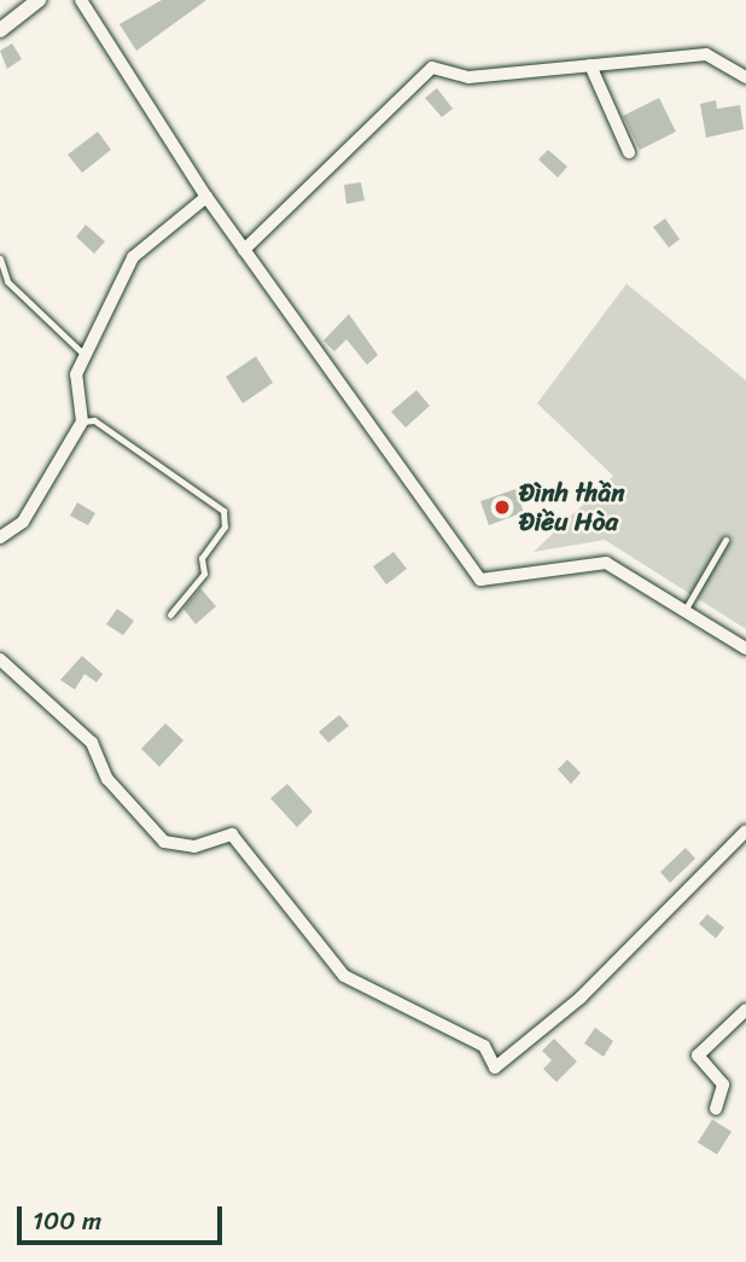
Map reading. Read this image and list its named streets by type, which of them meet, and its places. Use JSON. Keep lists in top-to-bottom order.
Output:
{
  "places": ["Đình thần Điều Hòa"],
  "scale_bar": "100 m"
}
